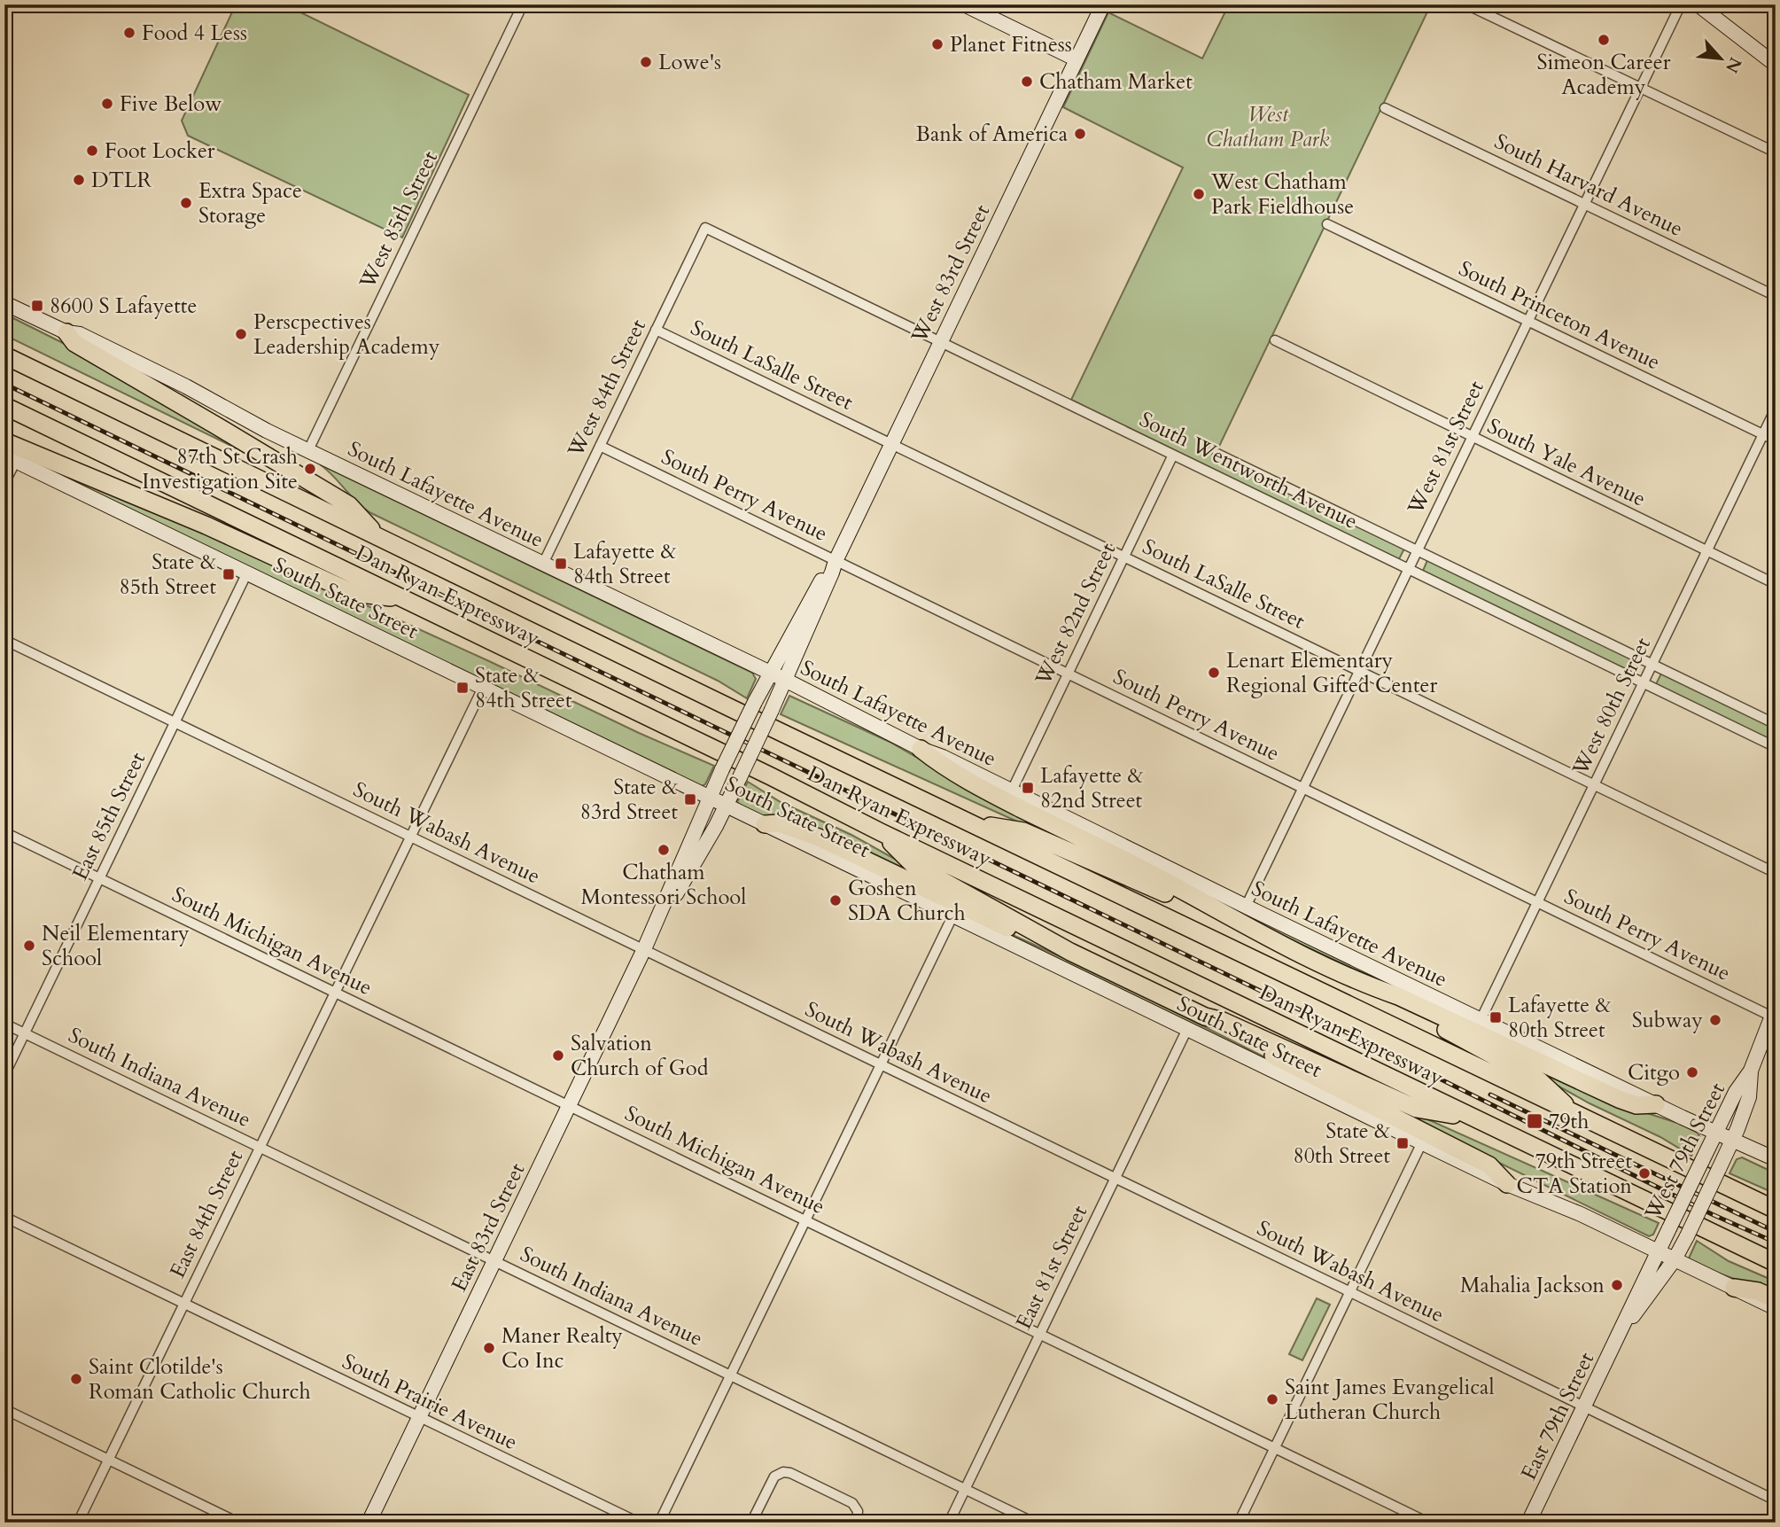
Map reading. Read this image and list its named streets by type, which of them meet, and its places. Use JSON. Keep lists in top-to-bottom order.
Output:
{
  "streets": {
    "highway": ["Dan Ryan Expressway"],
    "main road": [
      "West 83rd Street",
      "South Lafayette Avenue",
      "South State Street",
      "West 79th Street",
      "East 83rd Street",
      "East 79th Street"
    ],
    "street": [
      "South Harvard Avenue",
      "West 85th Street",
      "South Princeton Avenue",
      "South LaSalle Street",
      "West 84th Street",
      "West 81st Street",
      "South Yale Avenue",
      "South Wentworth Avenue",
      "South Perry Avenue",
      "West 82nd Street",
      "West 80th Street",
      "East 85th Street",
      "South Wabash Avenue",
      "South Michigan Avenue",
      "South Indiana Avenue",
      "East 84th Street",
      "East 81st Street",
      "South Prairie Avenue"
    ]
  },
  "crossings": [
    ["South Harvard Avenue", "West 81st Street"],
    ["West 85th Street", "South Lafayette Avenue"],
    ["West 83rd Street", "South LaSalle Street"],
    ["West 83rd Street", "South Wentworth Avenue"],
    ["West 83rd Street", "South Lafayette Avenue"],
    ["West 83rd Street", "South Perry Avenue"],
    ["West 83rd Street", "South State Street"],
    ["West 83rd Street", "East 83rd Street"],
    ["South Princeton Avenue", "West 81st Street"],
    ["South Princeton Avenue", "West 80th Street"],
    ["South LaSalle Street", "West 84th Street"],
    ["South LaSalle Street", "West 81st Street"],
    ["South LaSalle Street", "West 82nd Street"],
    ["South LaSalle Street", "West 80th Street"],
    ["West 84th Street", "South Wentworth Avenue"],
    ["West 84th Street", "South Lafayette Avenue"],
    ["West 84th Street", "South Perry Avenue"],
    ["West 81st Street", "South Yale Avenue"],
    ["West 81st Street", "South Wentworth Avenue"],
    ["West 81st Street", "South Lafayette Avenue"],
    ["West 81st Street", "South Perry Avenue"],
    ["South Yale Avenue", "West 80th Street"],
    ["South Wentworth Avenue", "West 82nd Street"],
    ["South Wentworth Avenue", "West 80th Street"],
    ["South Lafayette Avenue", "West 82nd Street"],
    ["South Lafayette Avenue", "West 80th Street"],
    ["South Lafayette Avenue", "West 79th Street"],
    ["South Perry Avenue", "West 82nd Street"],
    ["South Perry Avenue", "West 80th Street"],
    ["South Perry Avenue", "West 79th Street"],
    ["South State Street", "East 85th Street"],
    ["South State Street", "West 79th Street"],
    ["South State Street", "East 84th Street"],
    ["South State Street", "East 83rd Street"],
    ["South State Street", "East 81st Street"],
    ["South State Street", "East 79th Street"],
    ["East 85th Street", "South Wabash Avenue"],
    ["East 85th Street", "South Michigan Avenue"],
    ["East 85th Street", "South Indiana Avenue"],
    ["South Wabash Avenue", "East 84th Street"],
    ["South Wabash Avenue", "East 83rd Street"],
    ["South Wabash Avenue", "East 81st Street"],
    ["South Wabash Avenue", "East 79th Street"],
    ["South Michigan Avenue", "East 84th Street"],
    ["South Michigan Avenue", "East 83rd Street"],
    ["South Michigan Avenue", "East 81st Street"],
    ["South Indiana Avenue", "East 84th Street"],
    ["South Indiana Avenue", "East 83rd Street"],
    ["South Indiana Avenue", "East 81st Street"],
    ["West 79th Street", "East 79th Street"],
    ["East 84th Street", "South Prairie Avenue"],
    ["East 83rd Street", "South Prairie Avenue"]
  ],
  "parks": ["West Chatham Park"],
  "places": {
    "other": [
      "Food 4 Less",
      "Simeon Career Academy",
      "Planet Fitness",
      "Lowe's",
      "Chatham Market",
      "Five Below",
      "Bank of America",
      "Foot Locker",
      "DTLR",
      "West Chatham Park Fieldhouse",
      "Extra Space Storage",
      "Perscpectives Leadership Academy",
      "87th St Crash Investigation Site",
      "Lenart Elementary Regional Gifted Center",
      "Chatham Montessori School",
      "Goshen SDA Church",
      "Neil Elementary School",
      "Subway",
      "Salvation Church of God",
      "Citgo",
      "79th Street CTA Station",
      "Mahalia Jackson",
      "Maner Realty Co Inc",
      "Saint Clotilde's Roman Catholic Church",
      "Saint James Evangelical Lutheran Church"
    ],
    "transit": [
      "8600 S Lafayette",
      "Lafayette & 84th Street",
      "State & 85th Street",
      "State & 84th Street",
      "Lafayette & 82nd Street",
      "State & 83rd Street",
      "Lafayette & 80th Street",
      "79th",
      "State & 80th Street"
    ]
  },
  "north": "bottom right"
}
